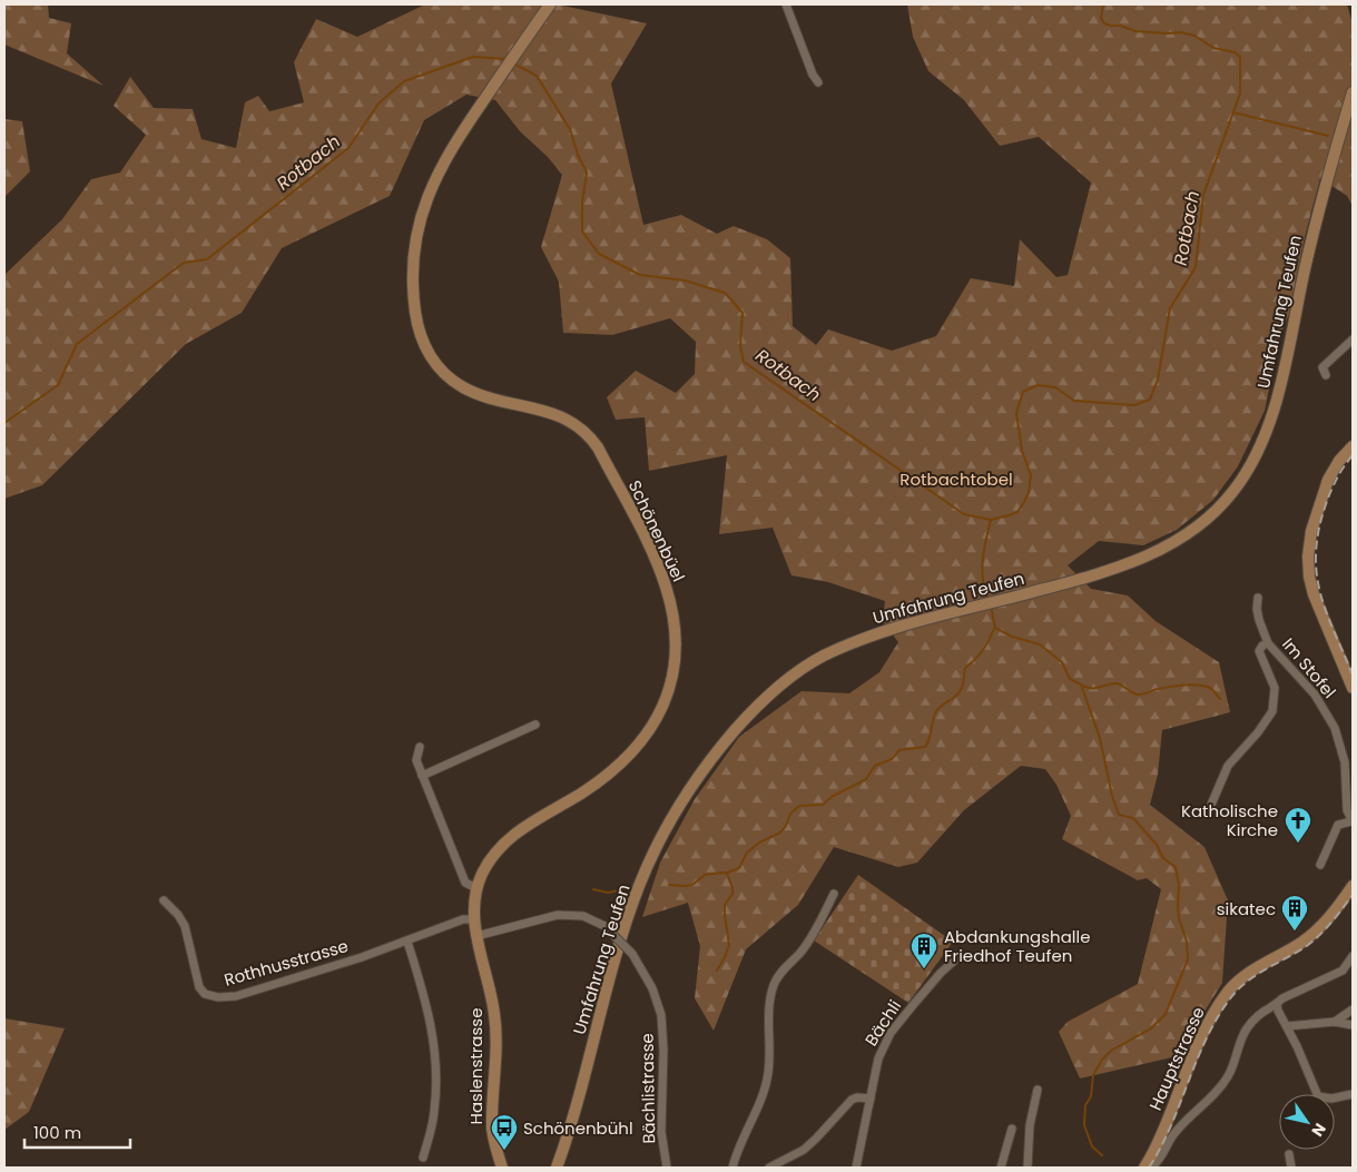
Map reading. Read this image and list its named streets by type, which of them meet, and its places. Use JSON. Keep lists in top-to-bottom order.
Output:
{
  "streets": {
    "street": [
      "Umfahrung Teufen",
      "Schönenbüel",
      "Im Stofel",
      "Rothhusstrasse",
      "Bächli",
      "Hauptstrasse",
      "Haslenstrasse",
      "Bächlistrasse"
    ]
  },
  "crossings": [
    ["Schönenbüel", "Haslenstrasse"],
    ["Rothhusstrasse", "Haslenstrasse"],
    ["Haslenstrasse", "Bächlistrasse"]
  ],
  "water": ["Rotbach"],
  "parks": ["Rotbachtobel"],
  "places": {
    "church": ["Katholische Kirche"],
    "building": ["sikatec", "Abdankungshalle Friedhof Teufen"],
    "bus stop": ["Schönenbühl"]
  },
  "scale_bar": "100 m",
  "north": "bottom right"
}
